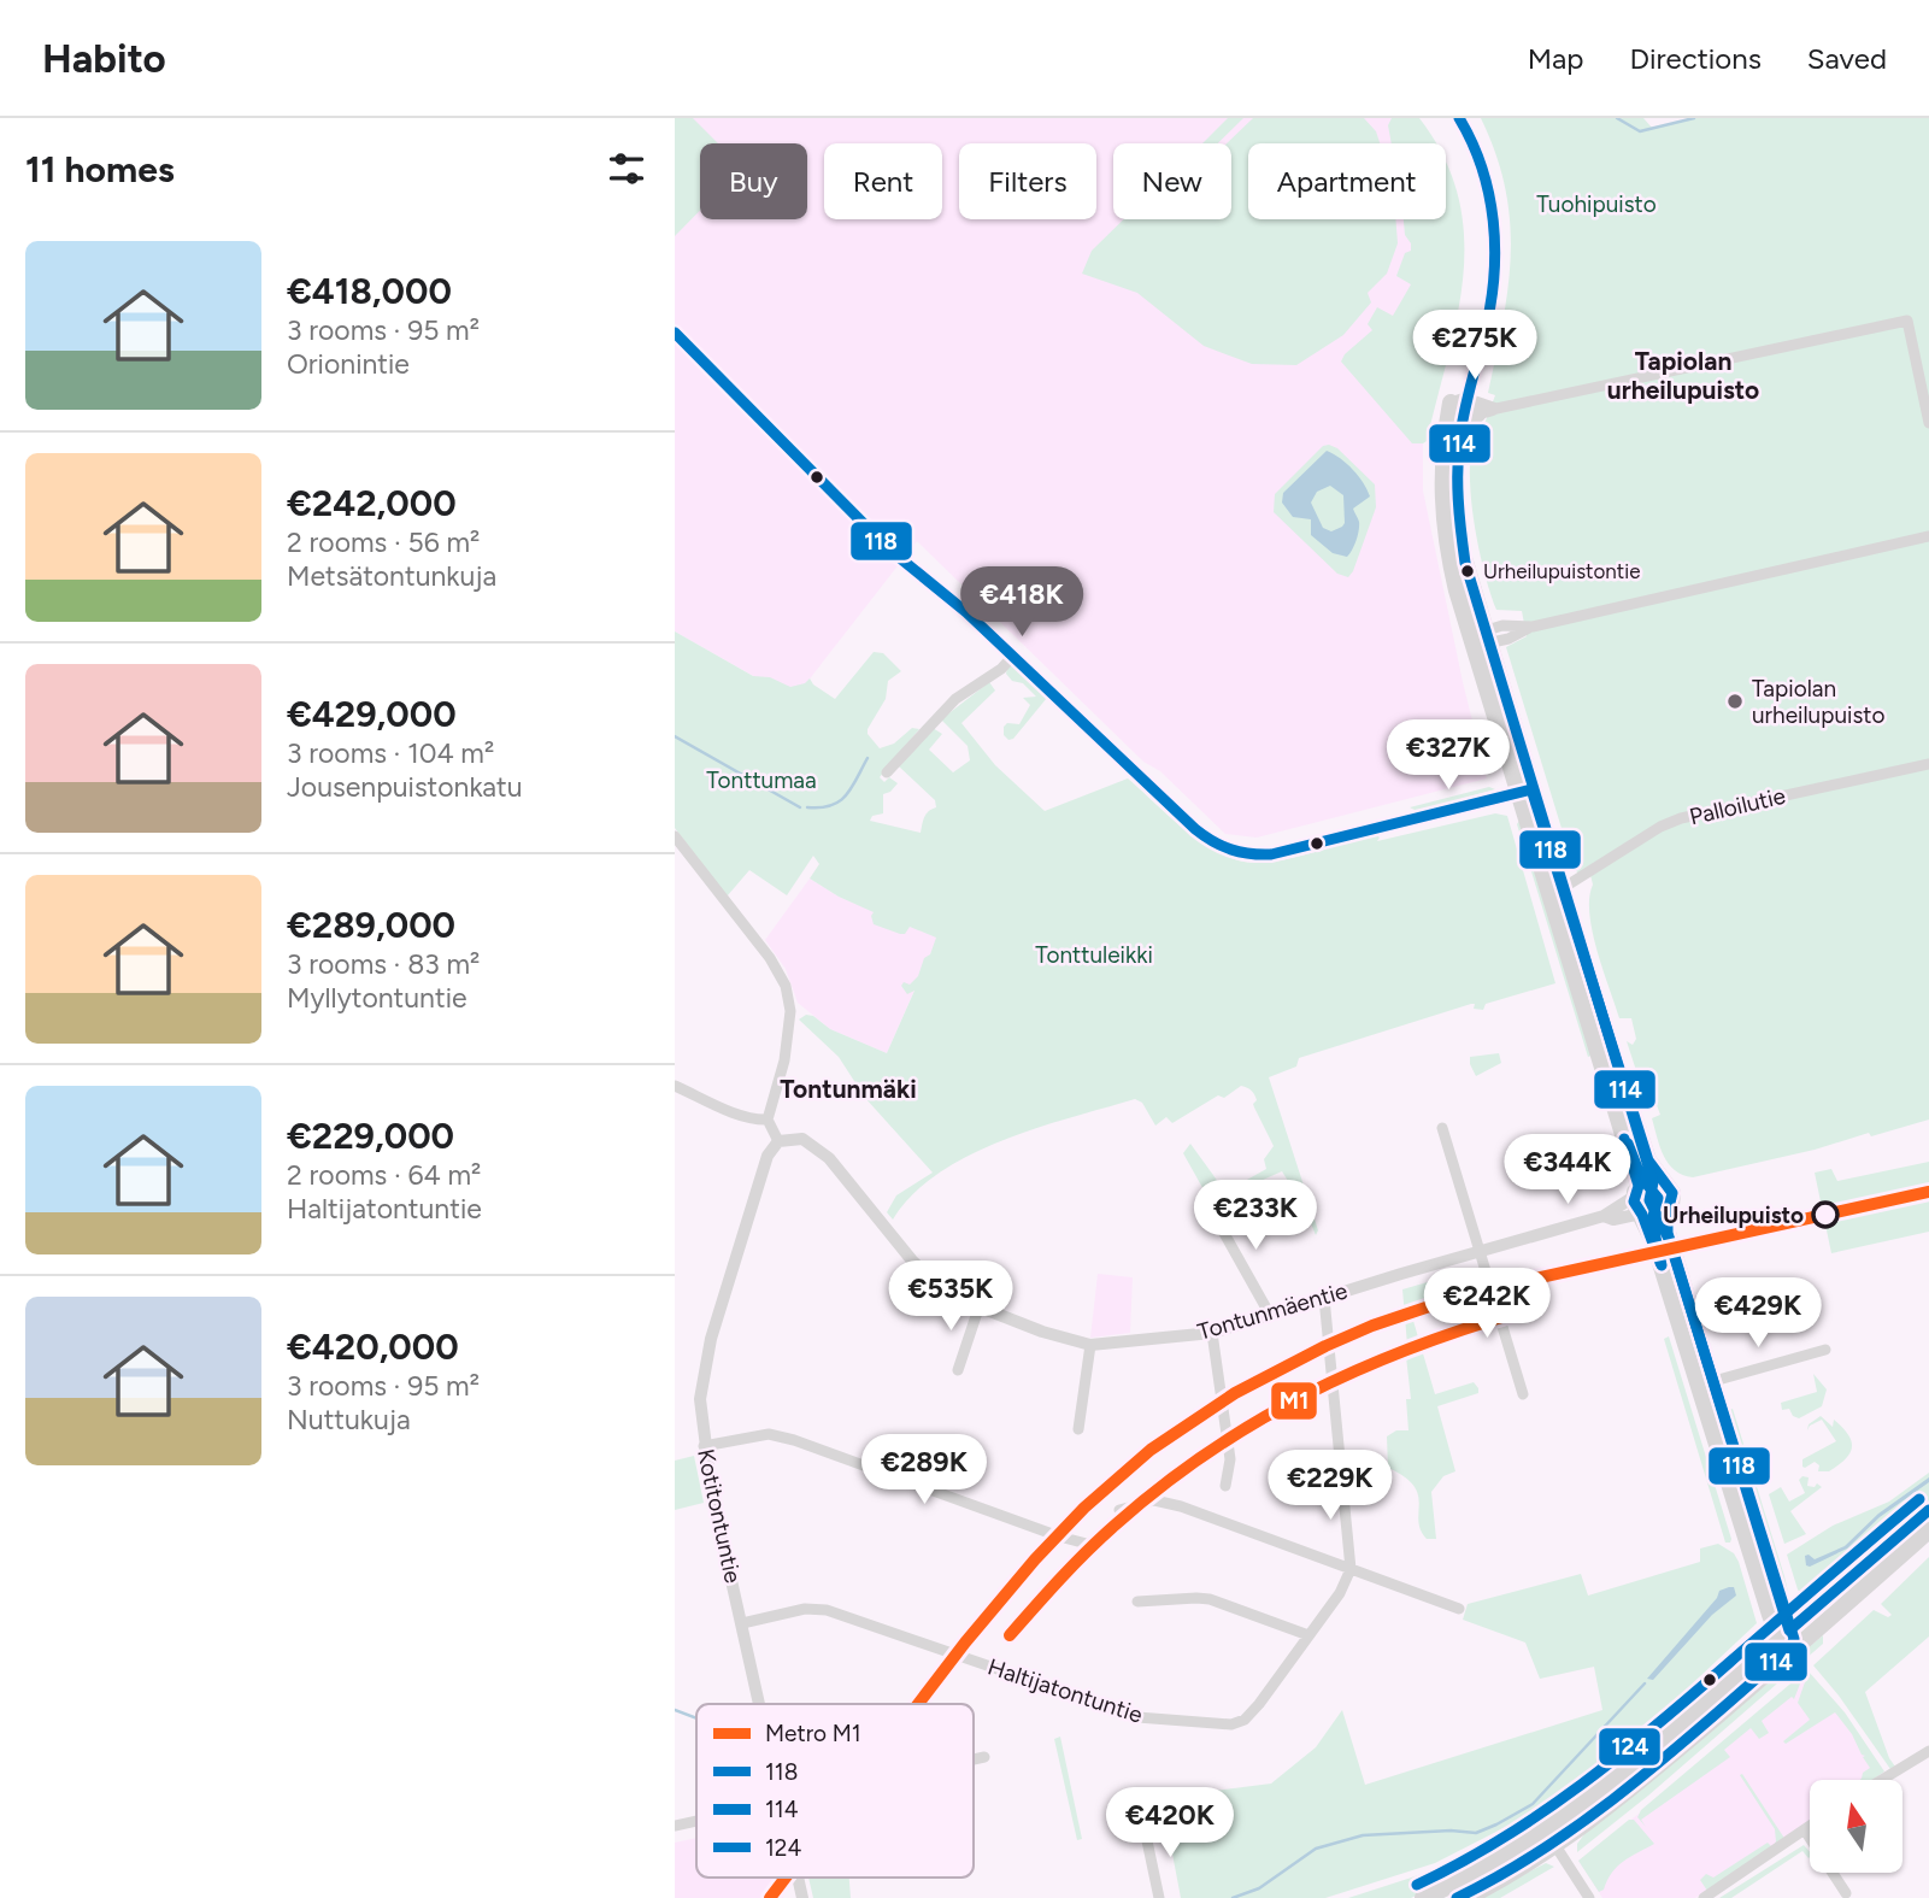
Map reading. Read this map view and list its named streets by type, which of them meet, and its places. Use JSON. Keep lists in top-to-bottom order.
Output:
{
  "streets": {
    "street": [
      "Palloilutie",
      "Tontunmäentie",
      "Kotitontuntie",
      "Haltijatontuntie"
    ]
  },
  "crossings": [
    ["Tontunmäentie", "Kotitontuntie"],
    ["Kotitontuntie", "Haltijatontuntie"]
  ],
  "districts": ["Tapiolan urheilupuisto", "Tontunmäki"],
  "parks": ["Tuohipuisto", "Tonttumaa", "Tonttuleikki"],
  "places": ["Urheilupuistontie", "Tapiolan urheilupuisto", "Urheilupuisto"],
  "lines": [
    "transit line 114",
    "transit line 118",
    "metro line M1",
    "transit line 124"
  ],
  "legend": [
    "Metro M1",
    "118",
    "114",
    "124"
  ],
  "north": "top",
  "page": {
    "header": "Habito",
    "nav": ["Map", "Directions", "Saved"],
    "heading": "11 homes",
    "chip": [
      "Buy",
      "Rent",
      "Filters",
      "New",
      "Apartment"
    ],
    "list": [
      {
        "name": "€418,000",
        "note": "3 rooms · 95 m² · Orionintie"
      },
      {
        "name": "€242,000",
        "note": "2 rooms · 56 m² · Metsätontunkuja"
      },
      {
        "name": "€429,000",
        "note": "3 rooms · 104 m² · Jousenpuistonkatu"
      },
      {
        "name": "€289,000",
        "note": "3 rooms · 83 m² · Myllytontuntie"
      },
      {
        "name": "€229,000",
        "note": "2 rooms · 64 m² · Haltijatontuntie"
      },
      {
        "name": "€420,000",
        "note": "3 rooms · 95 m² · Nuttukuja"
      }
    ],
    "price": [
      "€275K",
      "€418K",
      "€327K",
      "€344K",
      "€233K",
      "€535K",
      "€242K",
      "€429K",
      "€289K",
      "€229K",
      "€420K"
    ]
  }
}
